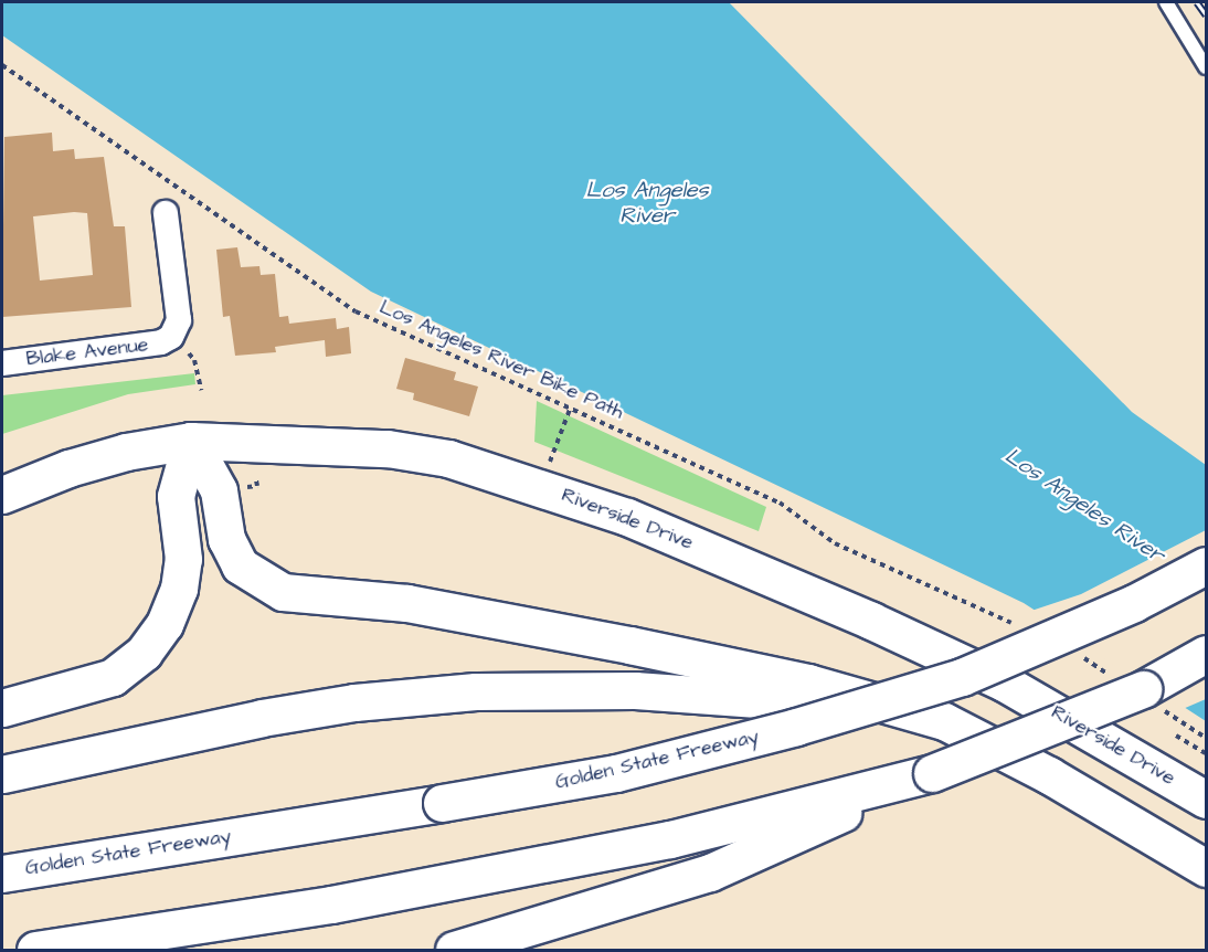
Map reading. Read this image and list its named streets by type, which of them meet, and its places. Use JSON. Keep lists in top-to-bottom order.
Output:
{
  "streets": {
    "main road": ["Riverside Drive", "Golden State Freeway"],
    "street": ["Blake Avenue"],
    "path": ["Los Angeles River Bike Path"]
  },
  "water": ["Los Angeles River"]
}
